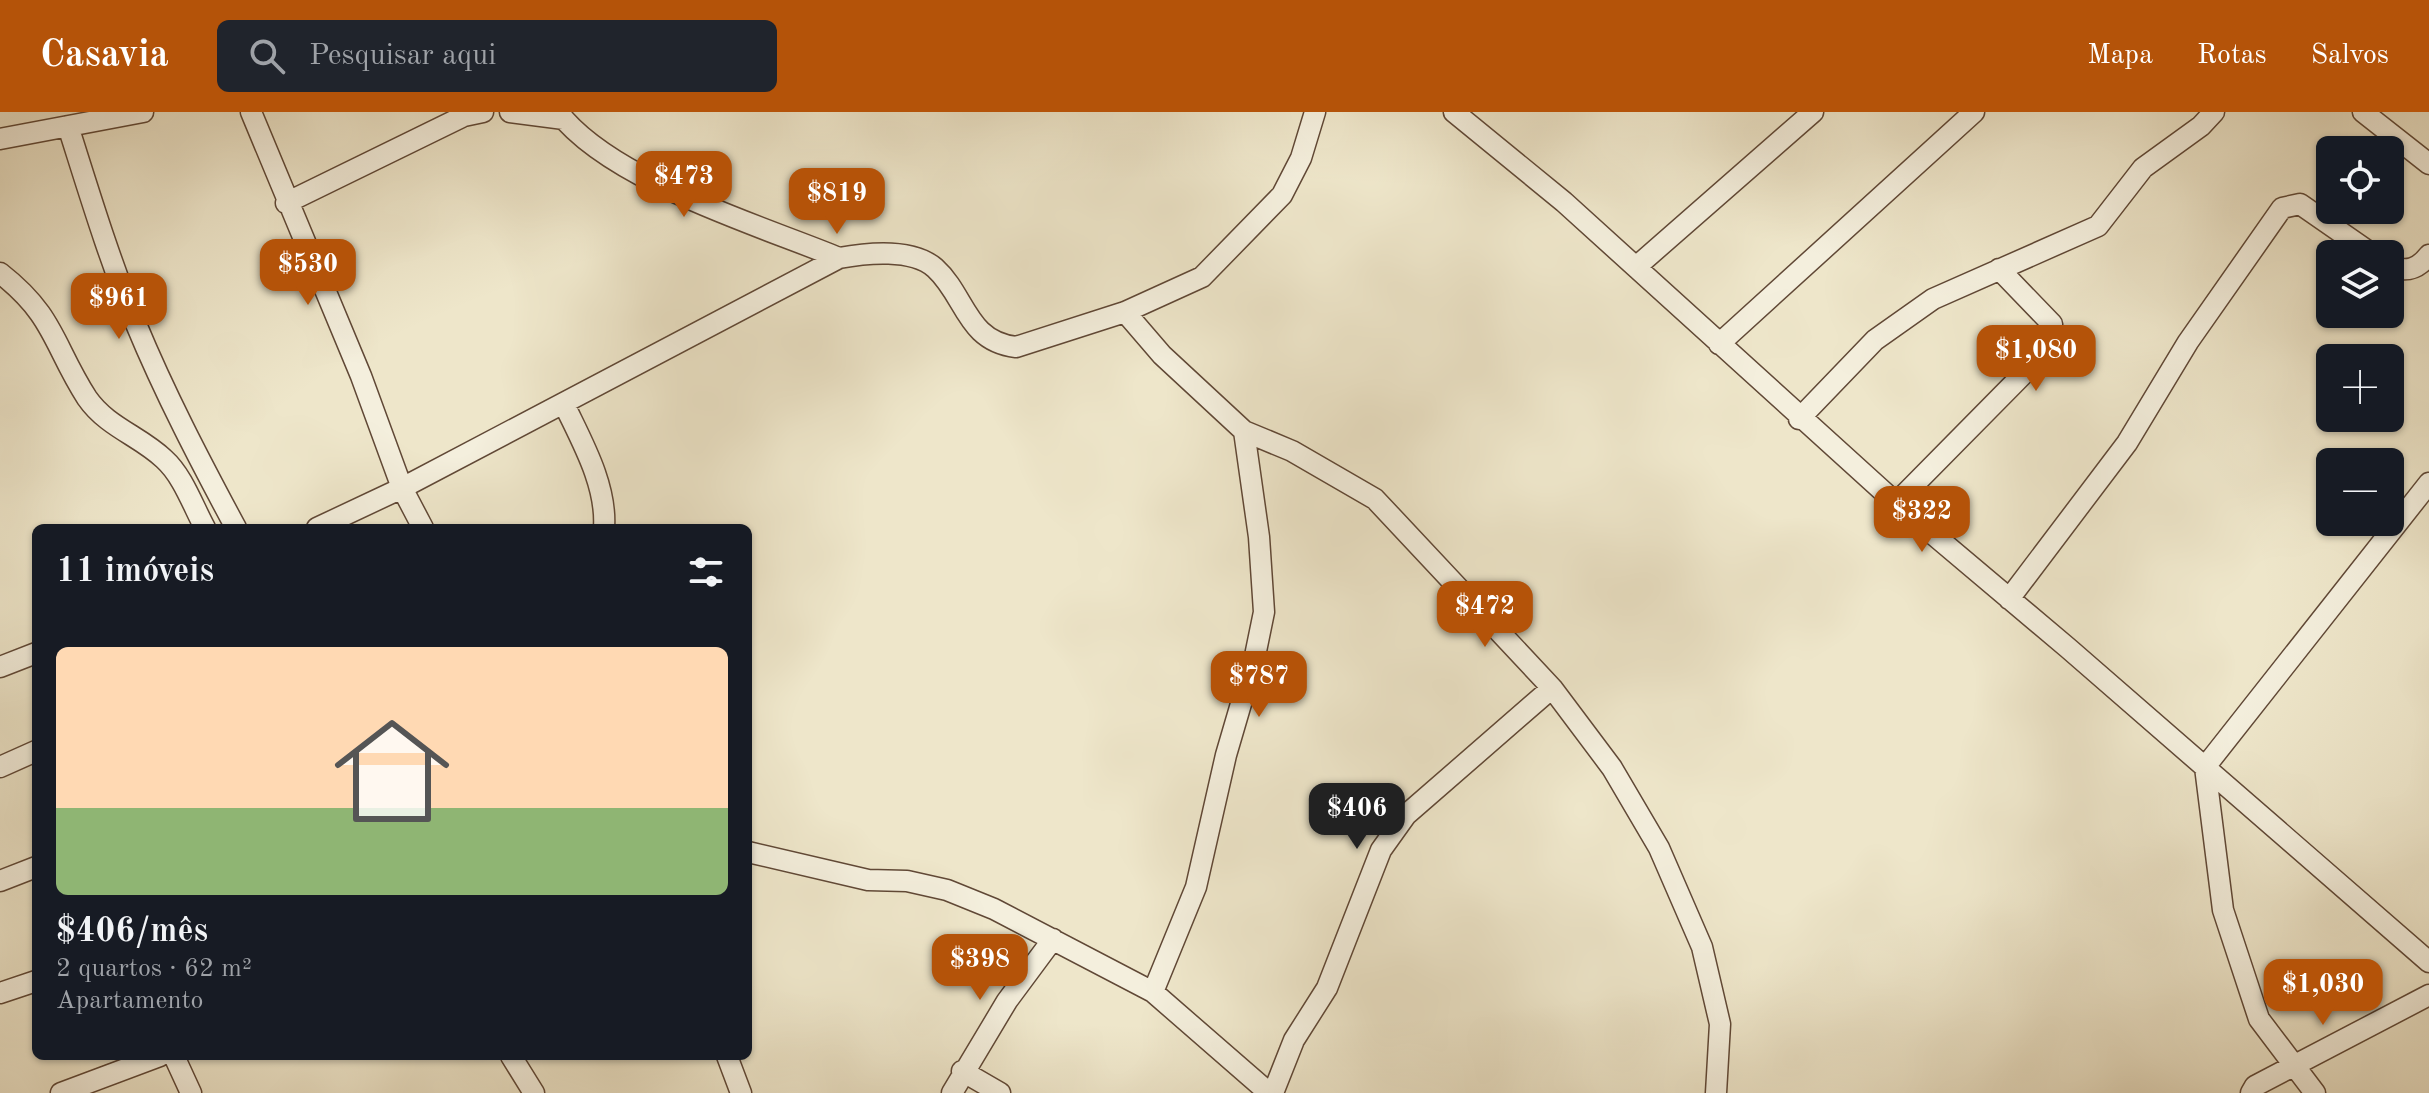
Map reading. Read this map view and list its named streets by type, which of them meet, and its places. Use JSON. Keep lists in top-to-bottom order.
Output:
{
  "page": {
    "header": "Casavia",
    "search": "Pesquisar aqui",
    "nav": ["Mapa", "Rotas", "Salvos"],
    "map_buttons": ["+", "−"],
    "price": [
      "$473",
      "$819",
      "$530",
      "$961",
      "$1,080",
      "$322",
      "$472",
      "$787",
      "$406",
      "$398",
      "$1,030"
    ],
    "heading": "11 imóveis",
    "list": [
      {
        "name": "$406/mês",
        "note": "2 quartos · 62 m² · Apartamento"
      }
    ]
  }
}
